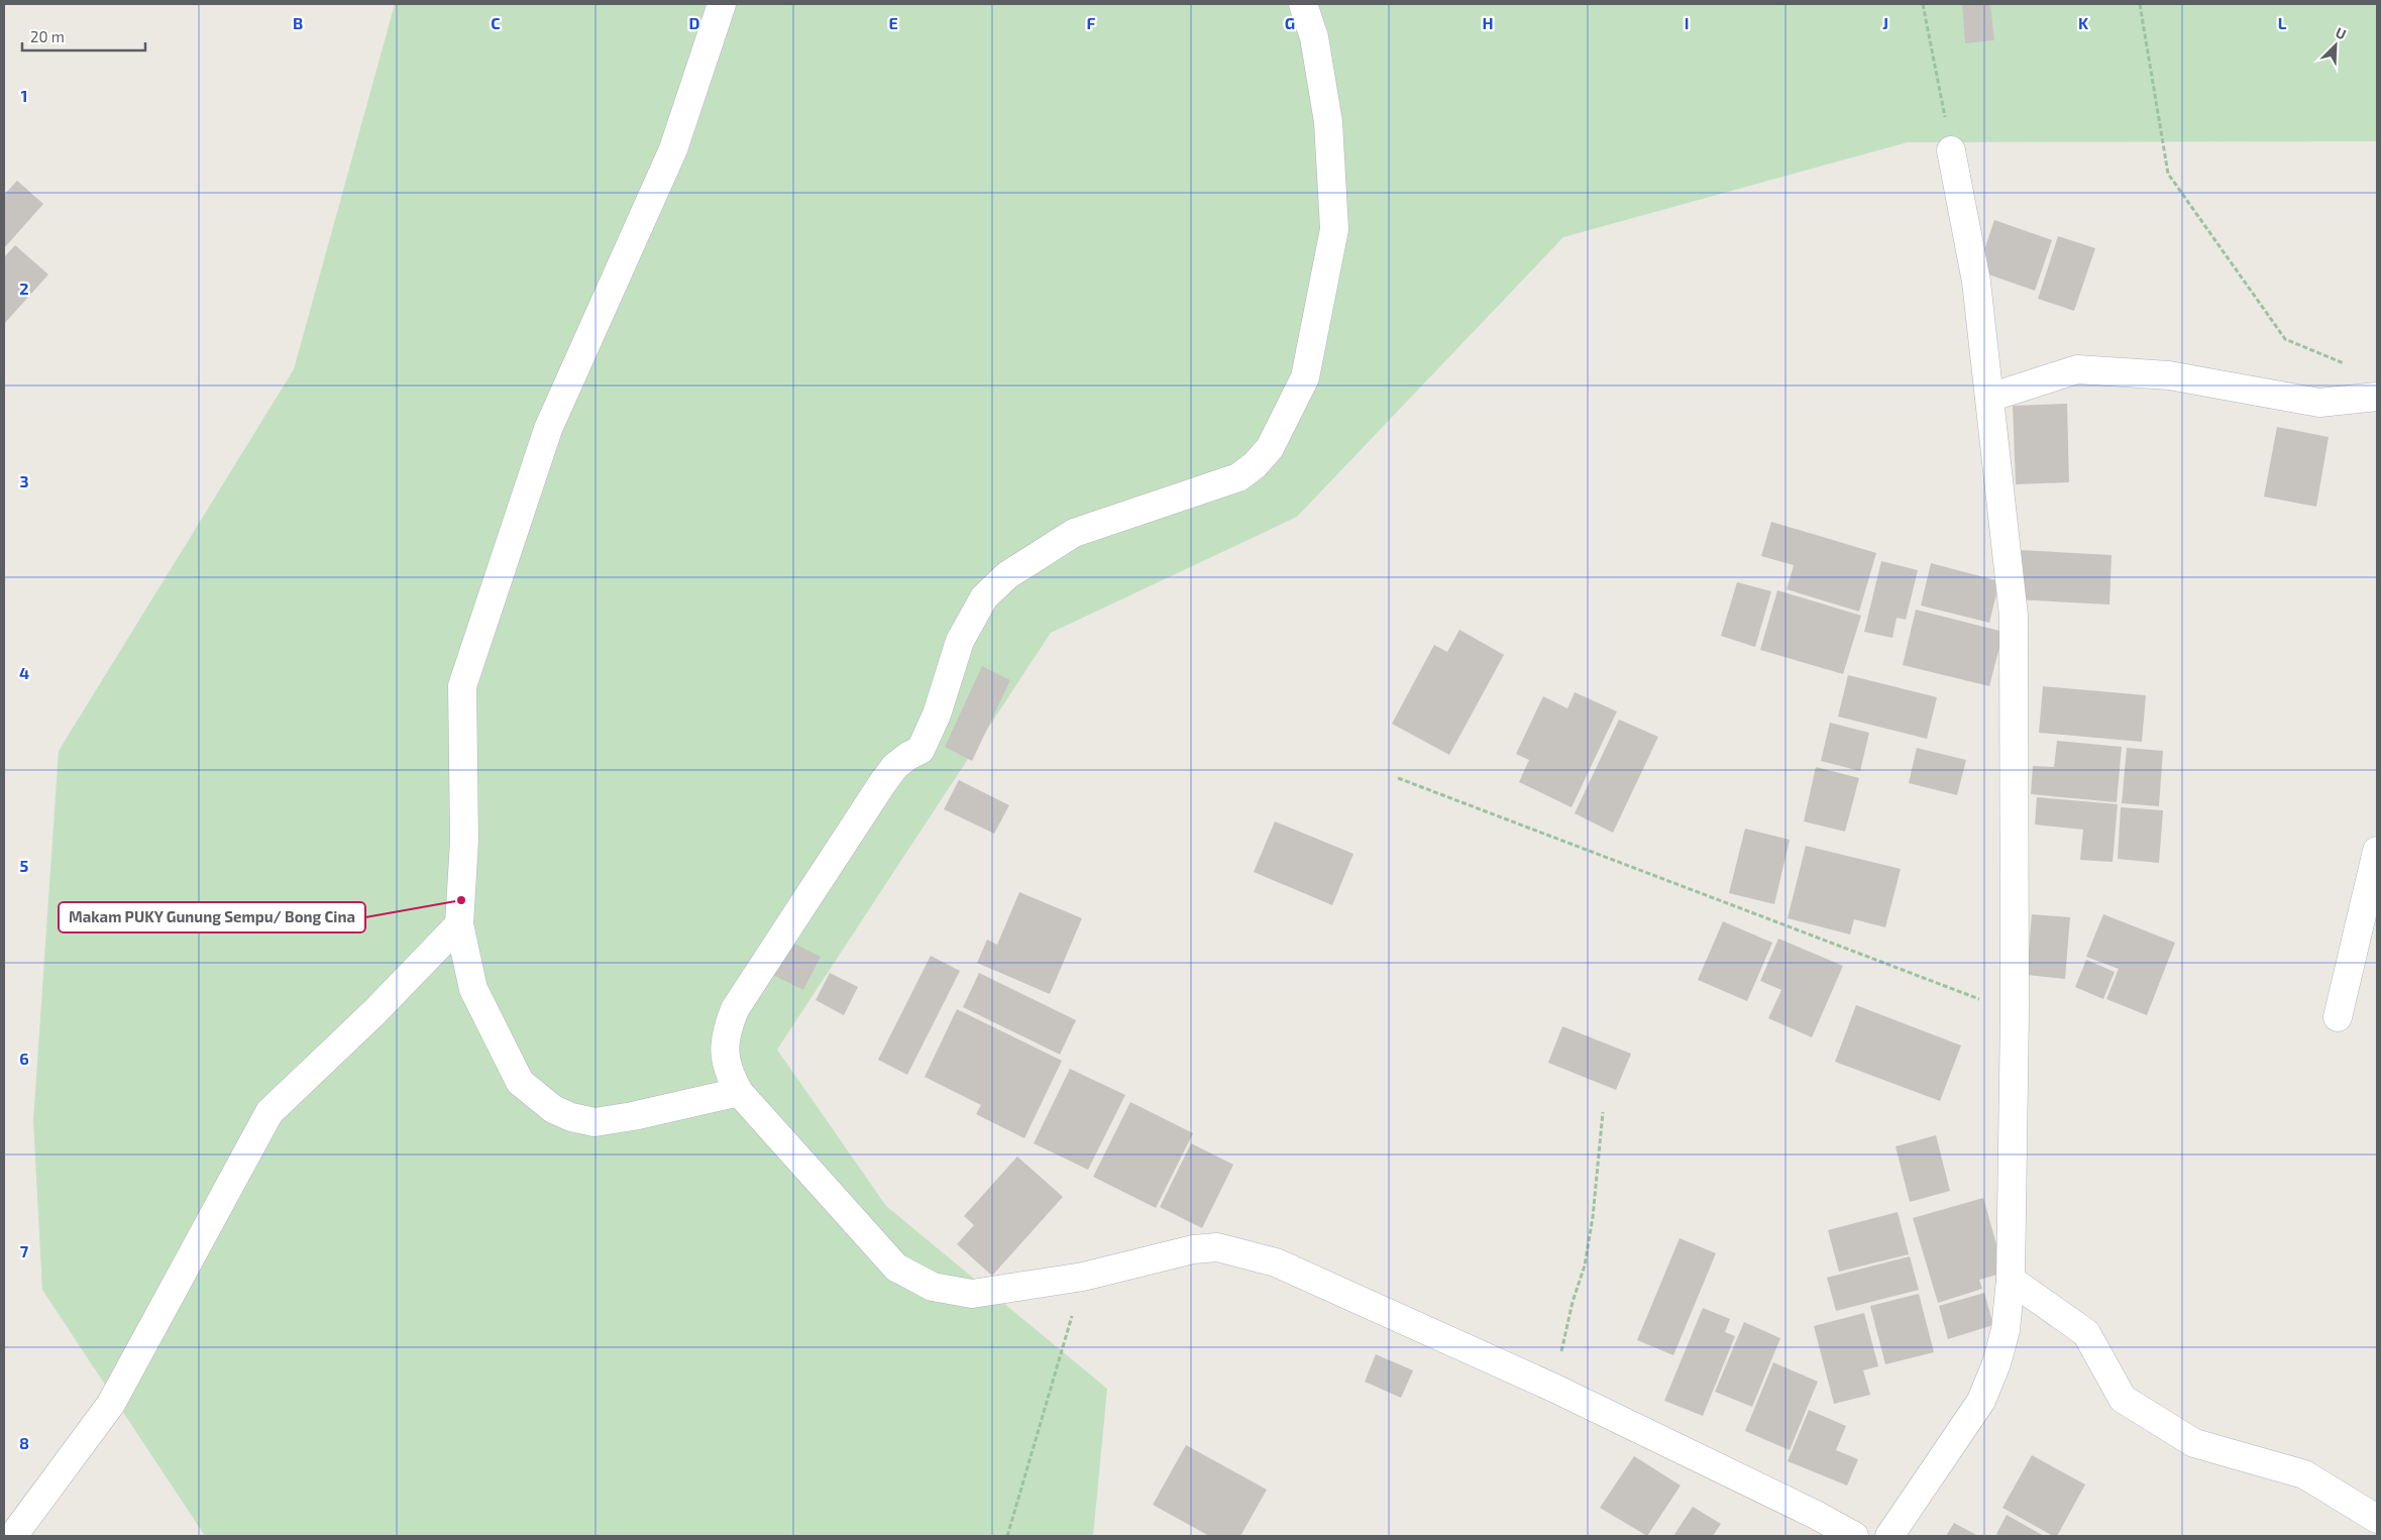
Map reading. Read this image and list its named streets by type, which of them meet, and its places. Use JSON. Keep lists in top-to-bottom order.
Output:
{
  "places": ["Makam PUKY Gunung Sempu/ Bong Cina"],
  "scale_bar": "20 m",
  "north": "top right",
  "grid": {
    "columns": [
      "B",
      "C",
      "D",
      "E",
      "F",
      "G",
      "H",
      "I",
      "J",
      "K",
      "L"
    ],
    "rows": [
      "1",
      "2",
      "3",
      "4",
      "5",
      "6",
      "7",
      "8"
    ]
  }
}
